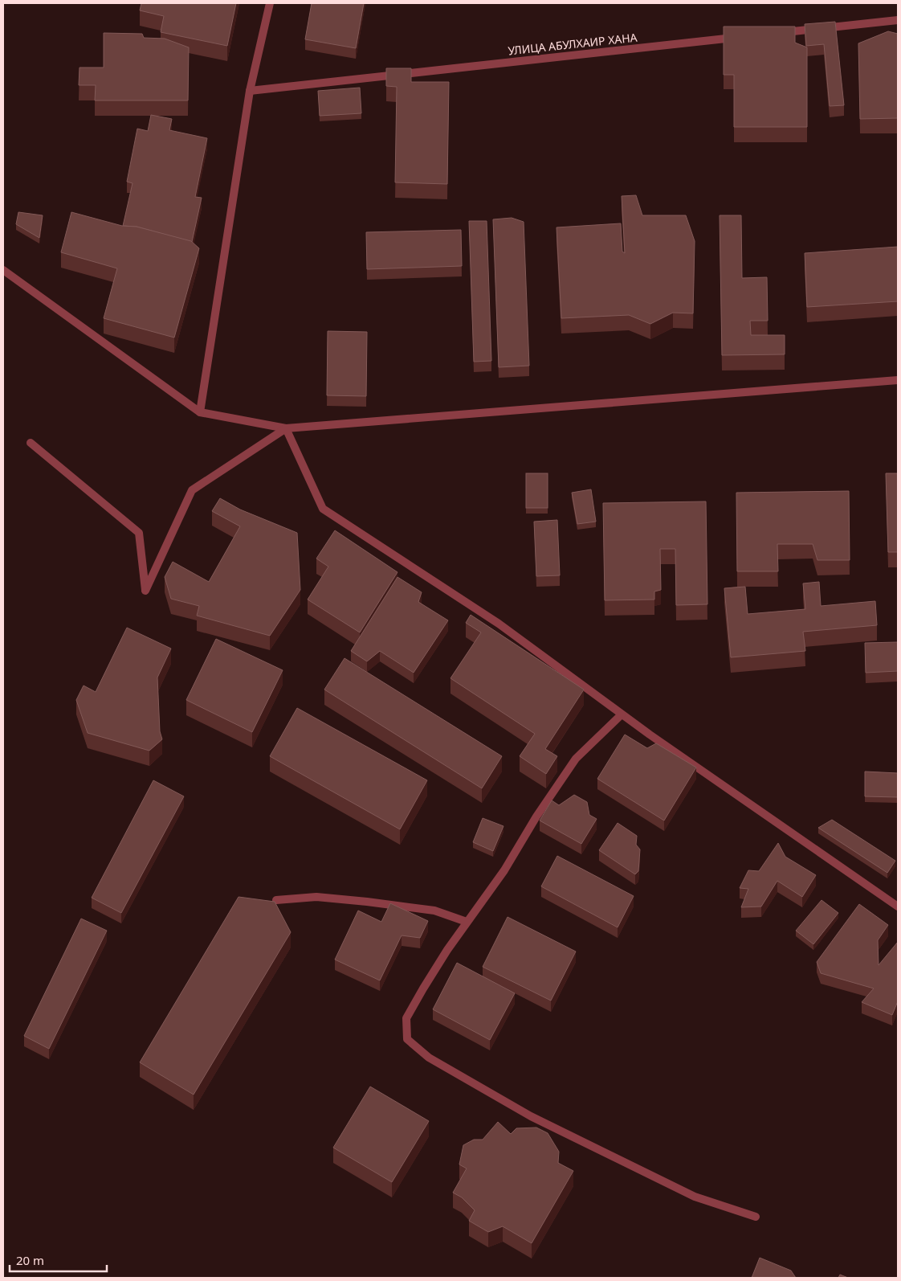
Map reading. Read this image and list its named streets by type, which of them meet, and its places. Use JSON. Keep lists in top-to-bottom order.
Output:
{
  "streets": {
    "street": ["УЛИЦА АБУЛХАИР ХАНА"]
  },
  "scale_bar": "20 m"
}
